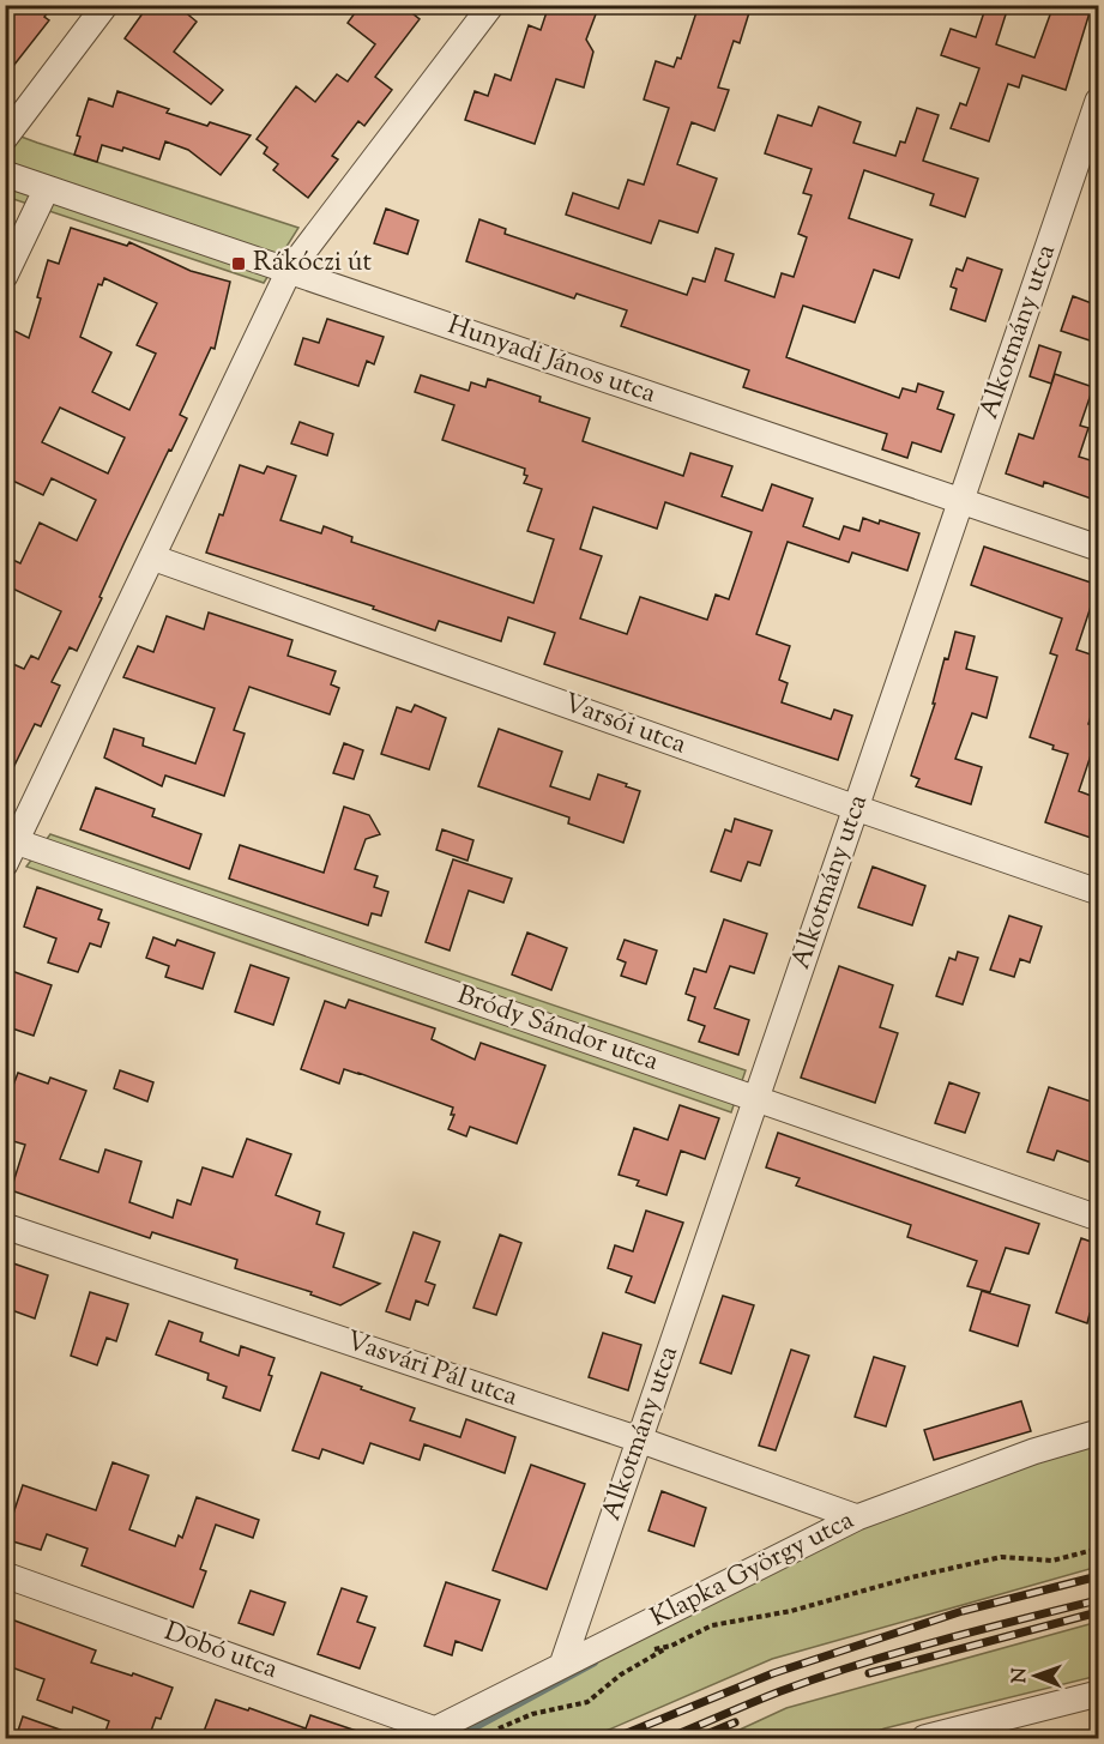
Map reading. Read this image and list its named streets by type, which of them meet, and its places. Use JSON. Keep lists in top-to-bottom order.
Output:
{
  "streets": {
    "street": [
      "Alkotmány utca",
      "Hunyadi János utca",
      "Varsói utca",
      "Bródy Sándor utca",
      "Vasvári Pál utca",
      "Klapka György utca",
      "Dobó utca"
    ]
  },
  "crossings": [
    ["Alkotmány utca", "Hunyadi János utca"],
    ["Alkotmány utca", "Varsói utca"],
    ["Alkotmány utca", "Bródy Sándor utca"],
    ["Alkotmány utca", "Vasvári Pál utca"],
    ["Alkotmány utca", "Klapka György utca"],
    ["Vasvári Pál utca", "Klapka György utca"],
    ["Klapka György utca", "Dobó utca"]
  ],
  "places": {
    "transit": ["Rákóczi út"]
  },
  "north": "left"
}
